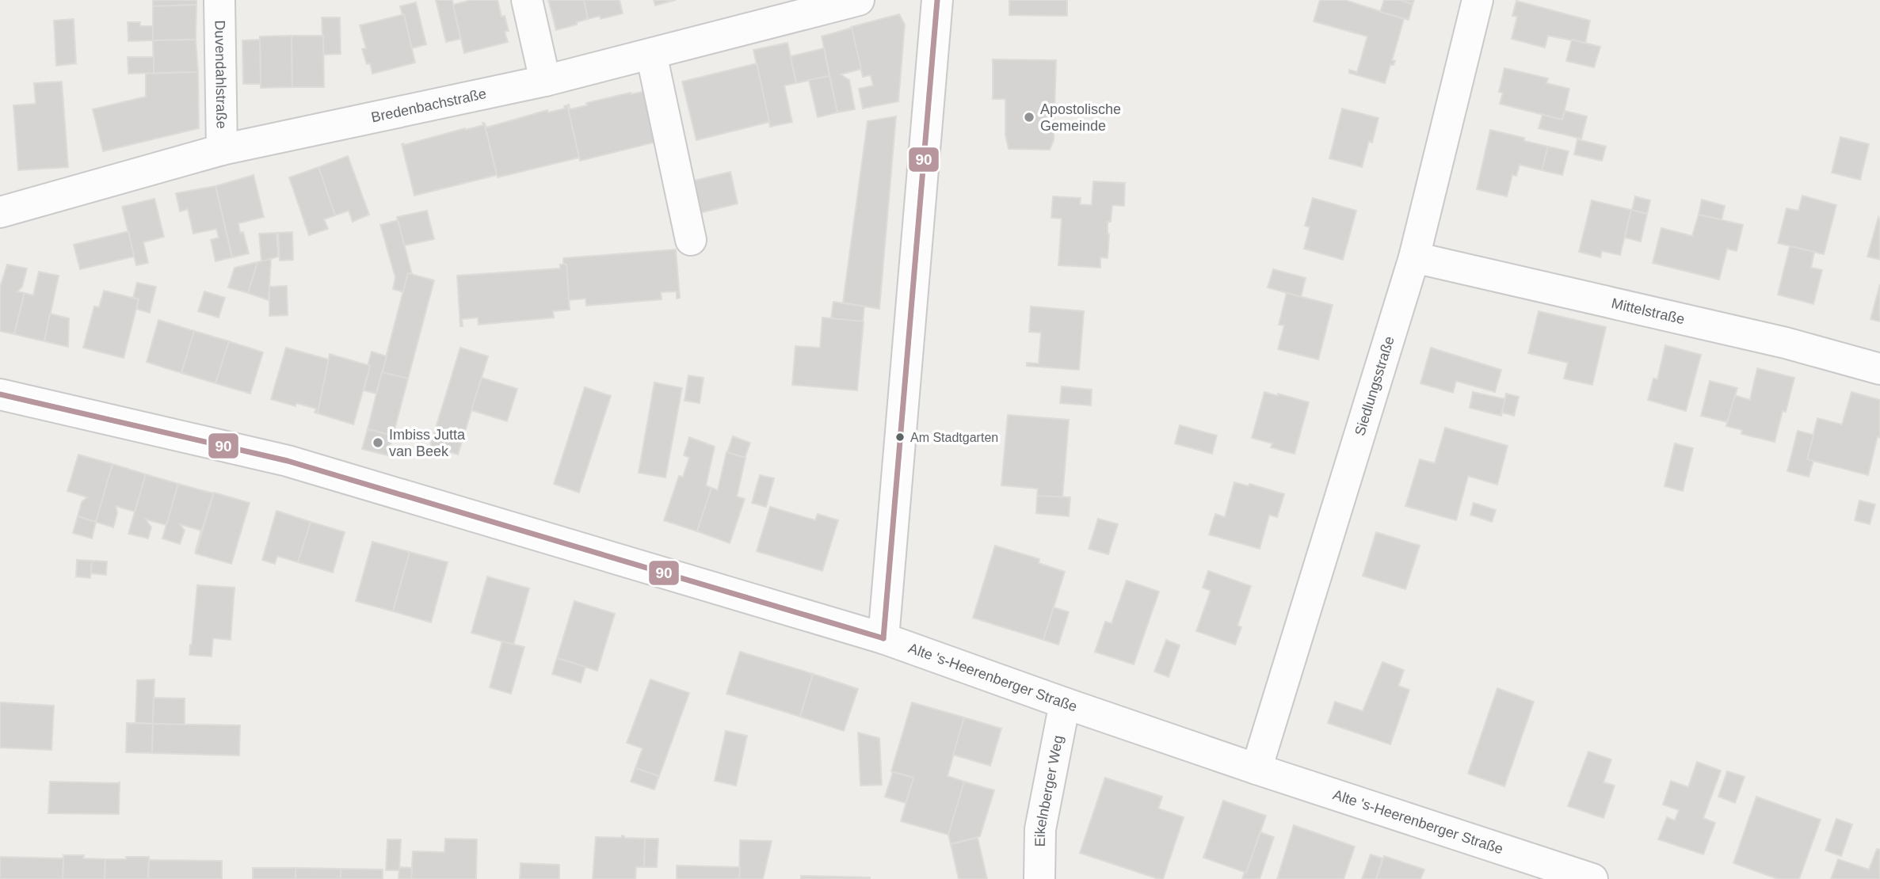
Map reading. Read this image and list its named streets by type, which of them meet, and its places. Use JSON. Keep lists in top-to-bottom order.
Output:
{
  "streets": {
    "street": [
      "Duvendahlstraße",
      "Bredenbachstraße",
      "Mittelstraße",
      "Siedlungsstraße",
      "Alte 's-Heerenberger Straße",
      "Eikelnberger Weg"
    ]
  },
  "crossings": [
    ["Duvendahlstraße", "Bredenbachstraße"],
    ["Mittelstraße", "Siedlungsstraße"],
    ["Siedlungsstraße", "Alte 's-Heerenberger Straße"],
    ["Alte 's-Heerenberger Straße", "Eikelnberger Weg"]
  ],
  "places": ["Apostolische Gemeinde", "Am Stadtgarten", "Imbiss Jutta van Beek"],
  "lines": ["transit line 90"]
}
